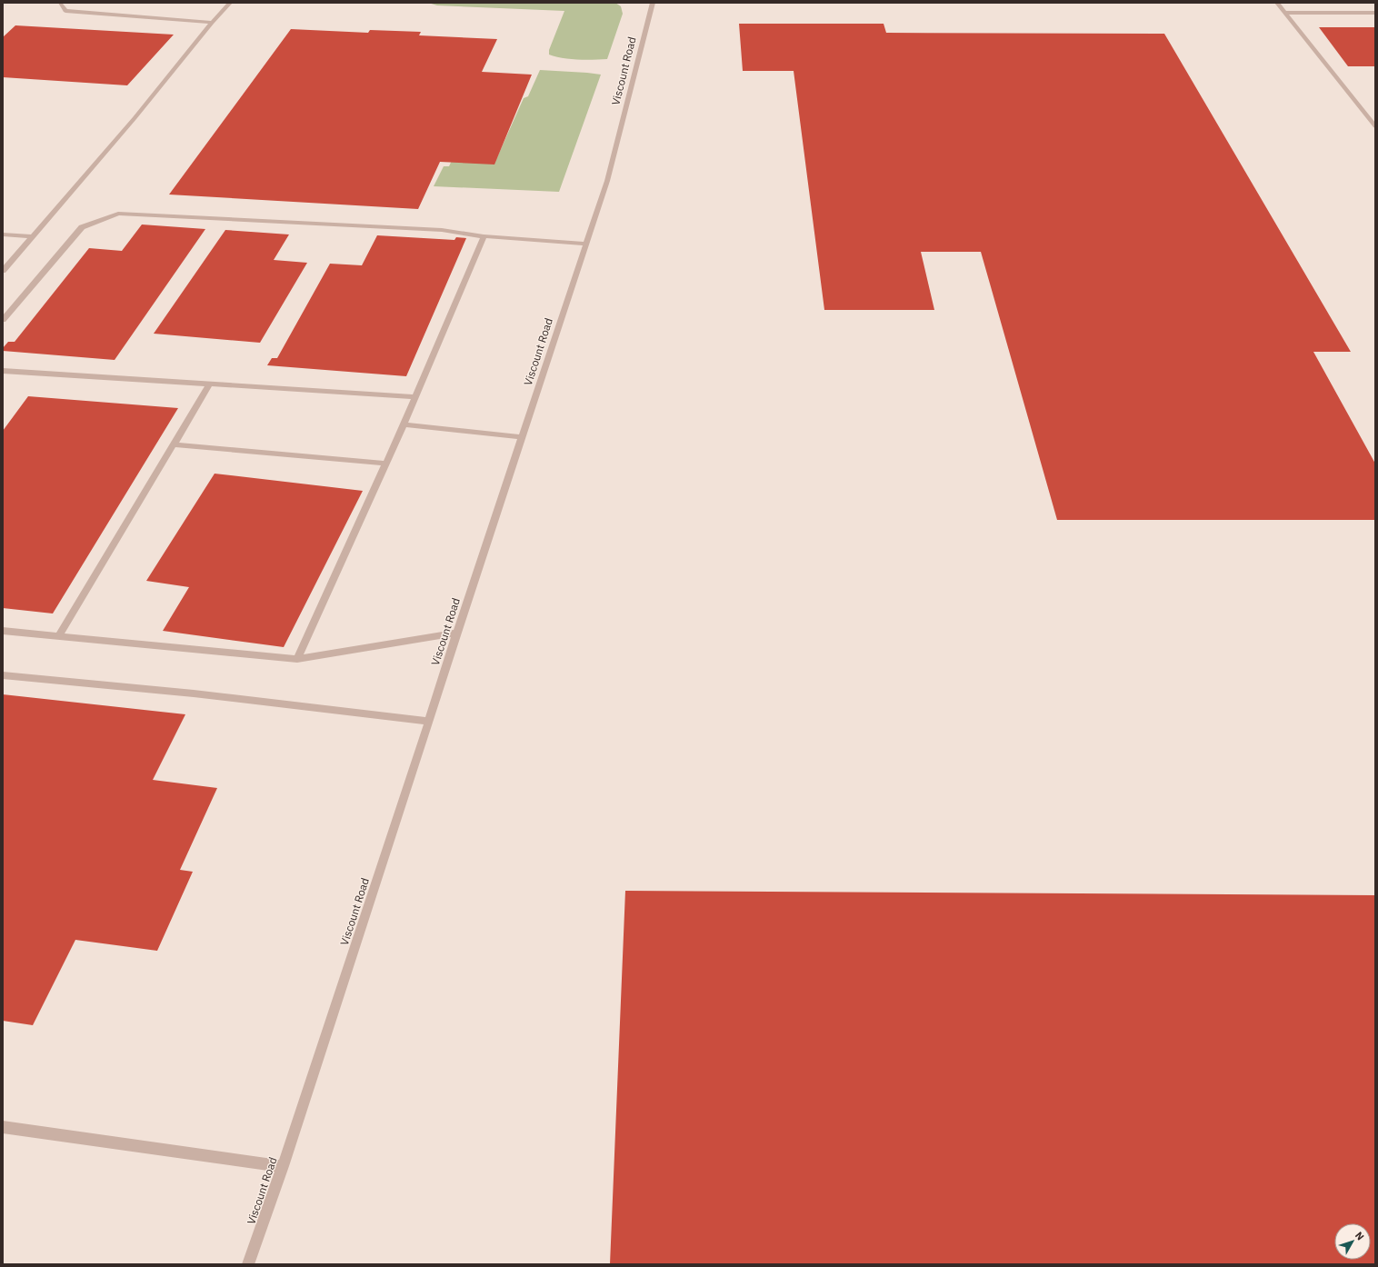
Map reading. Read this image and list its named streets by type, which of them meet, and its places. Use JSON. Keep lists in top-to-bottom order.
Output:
{
  "streets": {
    "street": ["Viscount Road"]
  },
  "north": "top right"
}
